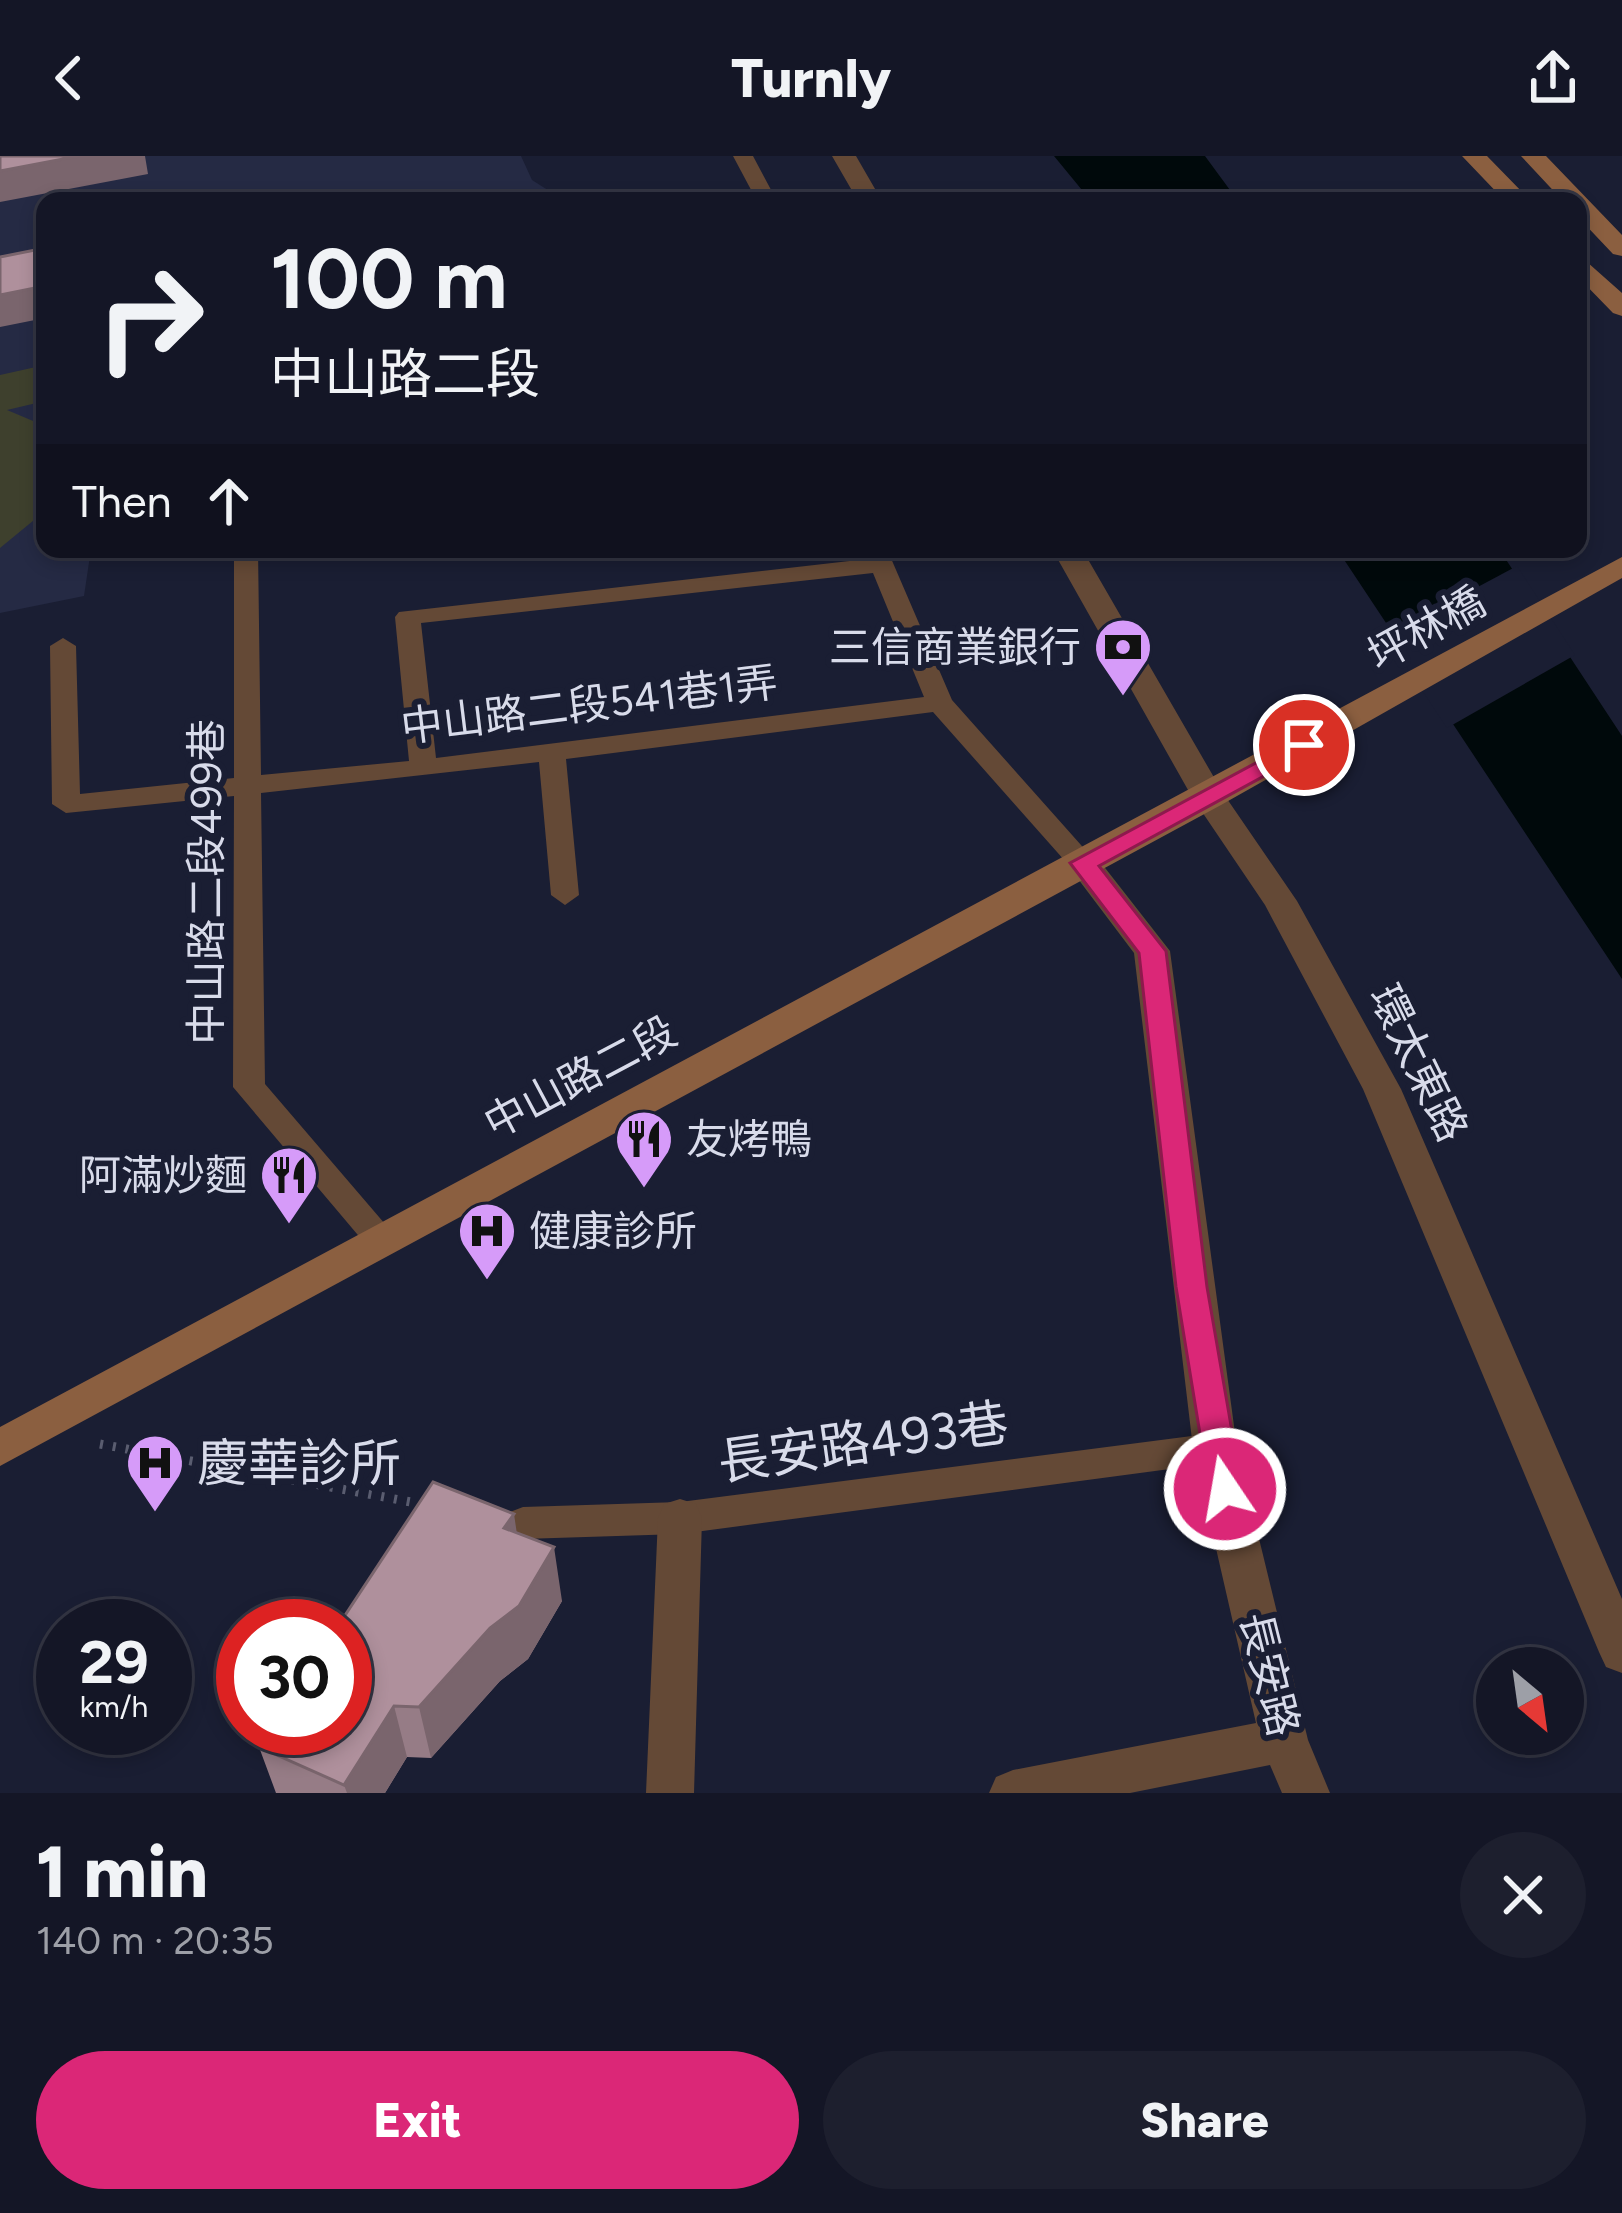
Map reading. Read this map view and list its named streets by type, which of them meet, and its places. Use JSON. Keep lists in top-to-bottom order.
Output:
{
  "streets": {
    "street": [
      "坪林橋",
      "環太東路",
      "中山路二段",
      "長安路"
    ],
    "lane": ["中山路二段541巷1弄", "中山路二段499巷", "長安路493巷"]
  },
  "crossings": [
    ["坪林橋", "環太東路"],
    ["坪林橋", "中山路二段"],
    ["中山路二段541巷1弄", "中山路二段499巷"],
    ["中山路二段499巷", "中山路二段"],
    ["環太東路", "中山路二段"],
    ["中山路二段", "長安路"],
    ["長安路493巷", "長安路"]
  ],
  "places": {
    "bank": ["三信商業銀行"],
    "restaurant": ["友烤鴨", "阿滿炒麵"],
    "hospital": ["健康診所", "慶華診所"]
  },
  "north": "bottom right",
  "page": {
    "header": "Turnly",
    "turn": ["100 m", "中山路二段"],
    "then": "Then",
    "speed": "29 km/h",
    "limit": "30",
    "heading": ["1 min", "140 m · 20:35"],
    "buttons": ["Exit", "Share"]
  }
}
